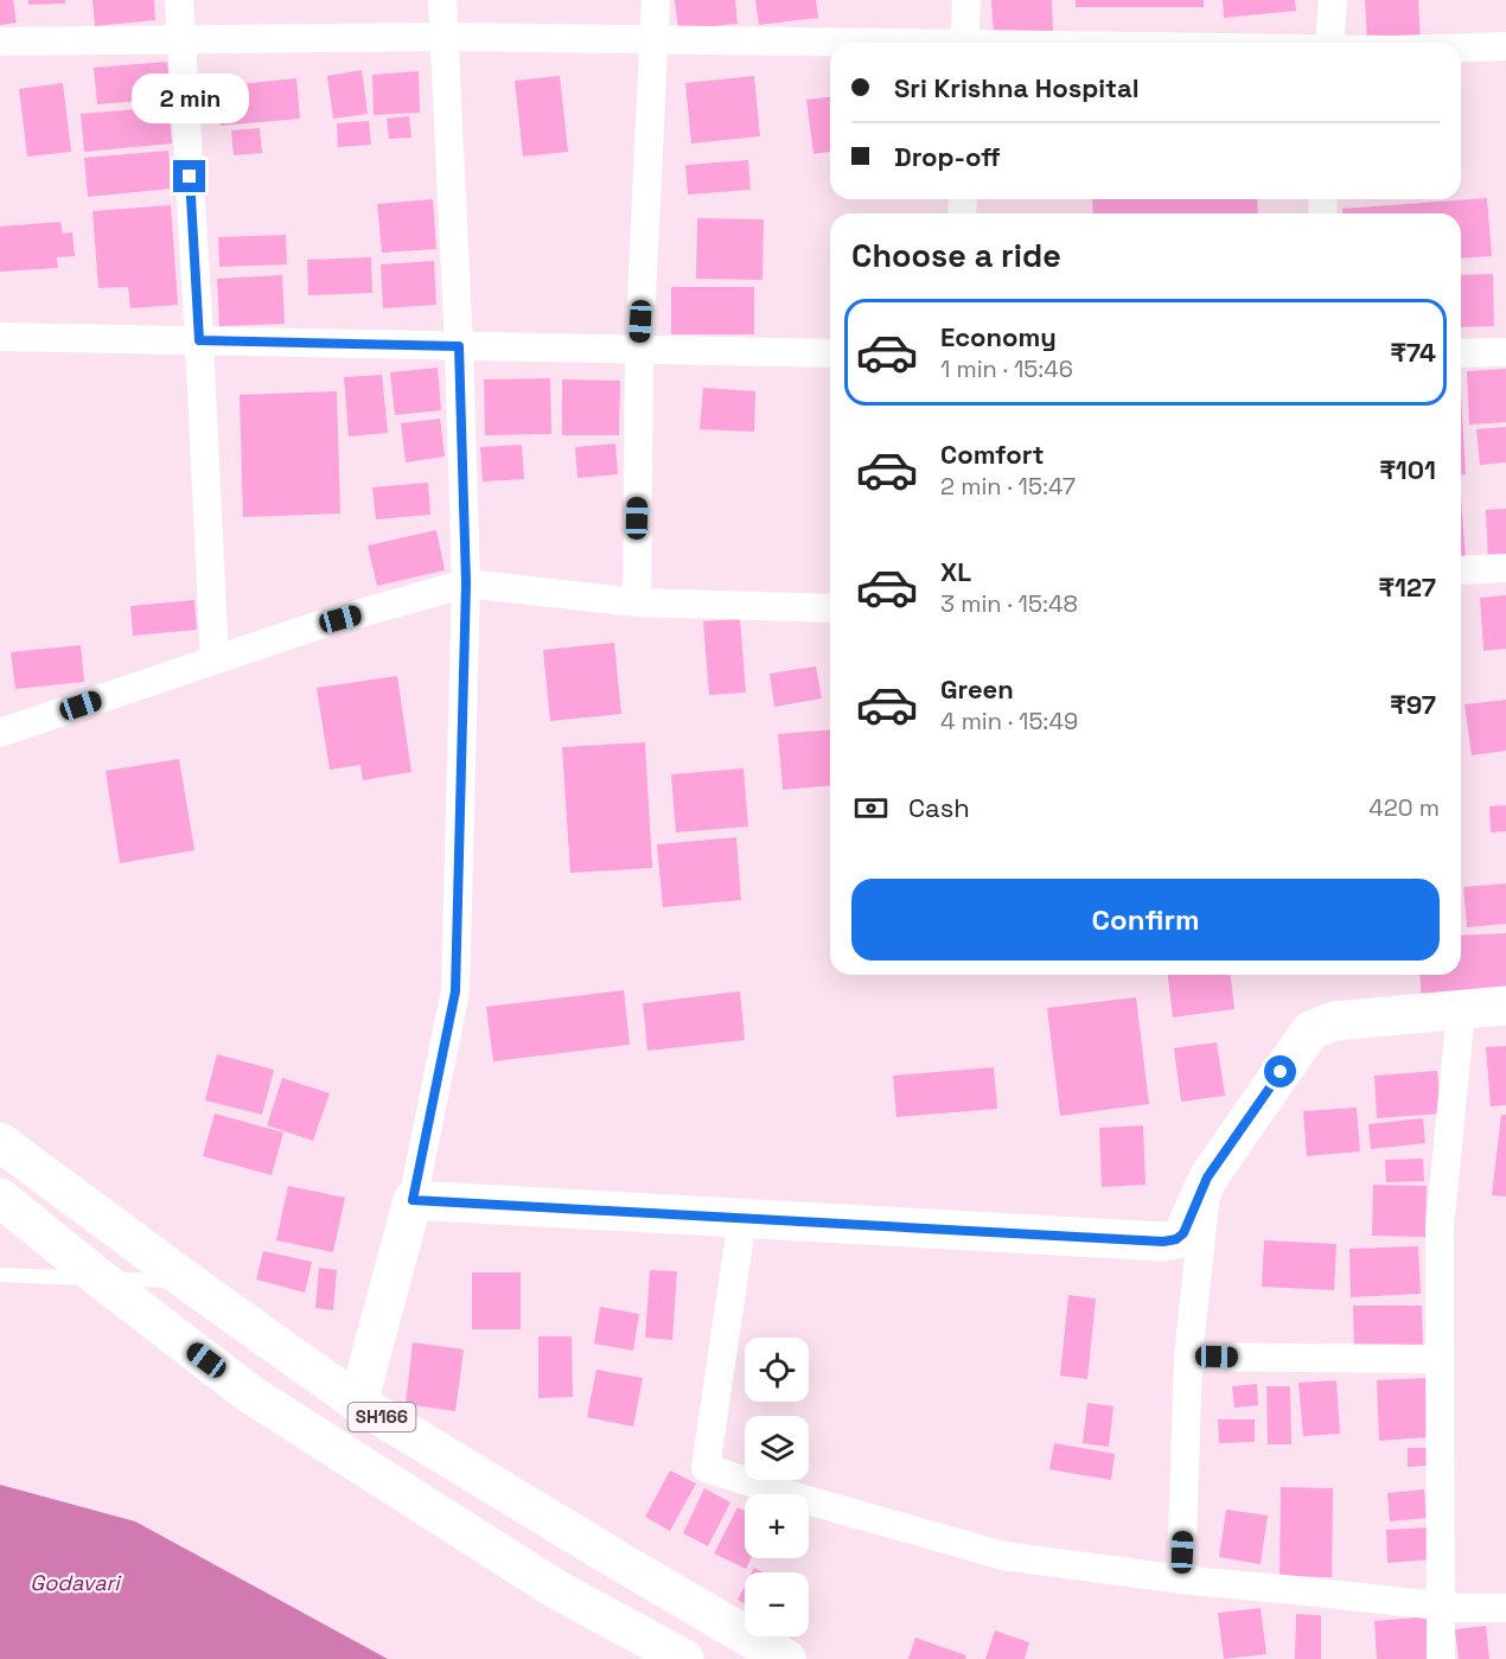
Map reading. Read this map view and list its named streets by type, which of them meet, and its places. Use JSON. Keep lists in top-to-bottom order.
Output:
{
  "streets": {
    "main road": ["SH166"]
  },
  "water": ["Godavari"],
  "page": {
    "banner": ["Sri Krishna Hospital", "Drop-off"],
    "bubble": "2 min",
    "heading": "Choose a ride",
    "list": [
      {
        "name": "Economy",
        "note": "1 min · 15:46",
        "value": "₹74"
      },
      {
        "name": "Comfort",
        "note": "2 min · 15:47",
        "value": "₹101"
      },
      {
        "name": "XL",
        "note": "3 min · 15:48",
        "value": "₹127"
      },
      {
        "name": "Green",
        "note": "4 min · 15:49",
        "value": "₹97"
      }
    ],
    "pay": ["Cash", "420 m"],
    "buttons": "Confirm",
    "map_buttons": ["+", "−"]
  }
}
